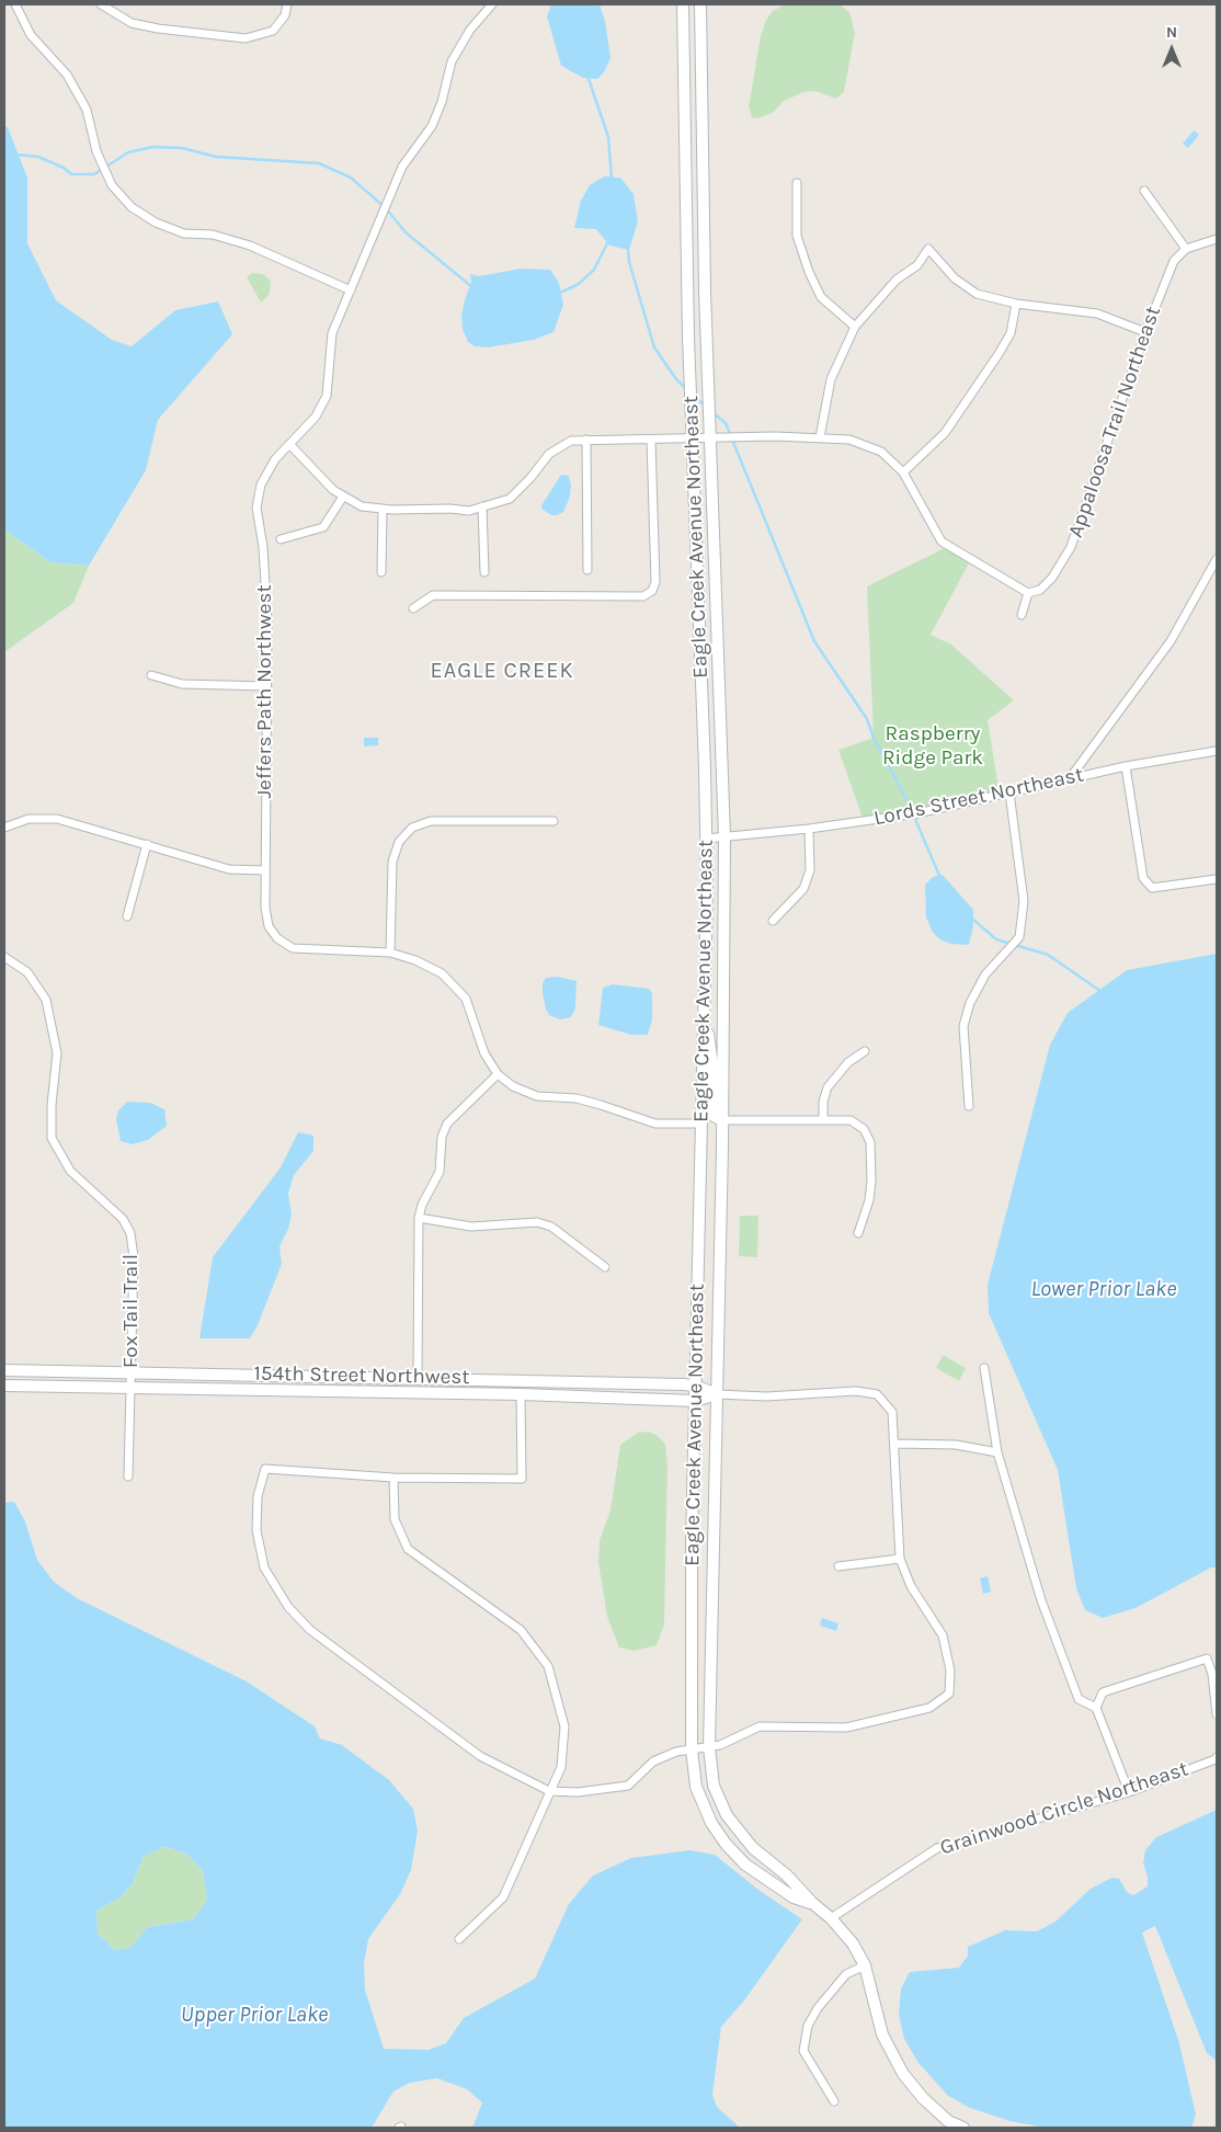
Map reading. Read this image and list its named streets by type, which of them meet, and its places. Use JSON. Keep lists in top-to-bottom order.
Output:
{
  "streets": {
    "main road": ["Eagle Creek Avenue Northeast", "154th Street Northwest"],
    "street": [
      "Appaloosa Trail Northeast",
      "Jeffers Path Northwest",
      "Lords Street Northeast",
      "Fox Tail Trail",
      "Grainwood Circle Northeast"
    ]
  },
  "crossings": [
    ["Eagle Creek Avenue Northeast", "Jeffers Path Northwest"],
    ["Eagle Creek Avenue Northeast", "Lords Street Northeast"],
    ["Eagle Creek Avenue Northeast", "154th Street Northwest"],
    ["Eagle Creek Avenue Northeast", "Grainwood Circle Northeast"],
    ["Fox Tail Trail", "154th Street Northwest"]
  ],
  "districts": ["EAGLE CREEK"],
  "water": ["Lower Prior Lake", "Upper Prior Lake"],
  "parks": ["Raspberry Ridge Park"],
  "north": "top"
}
